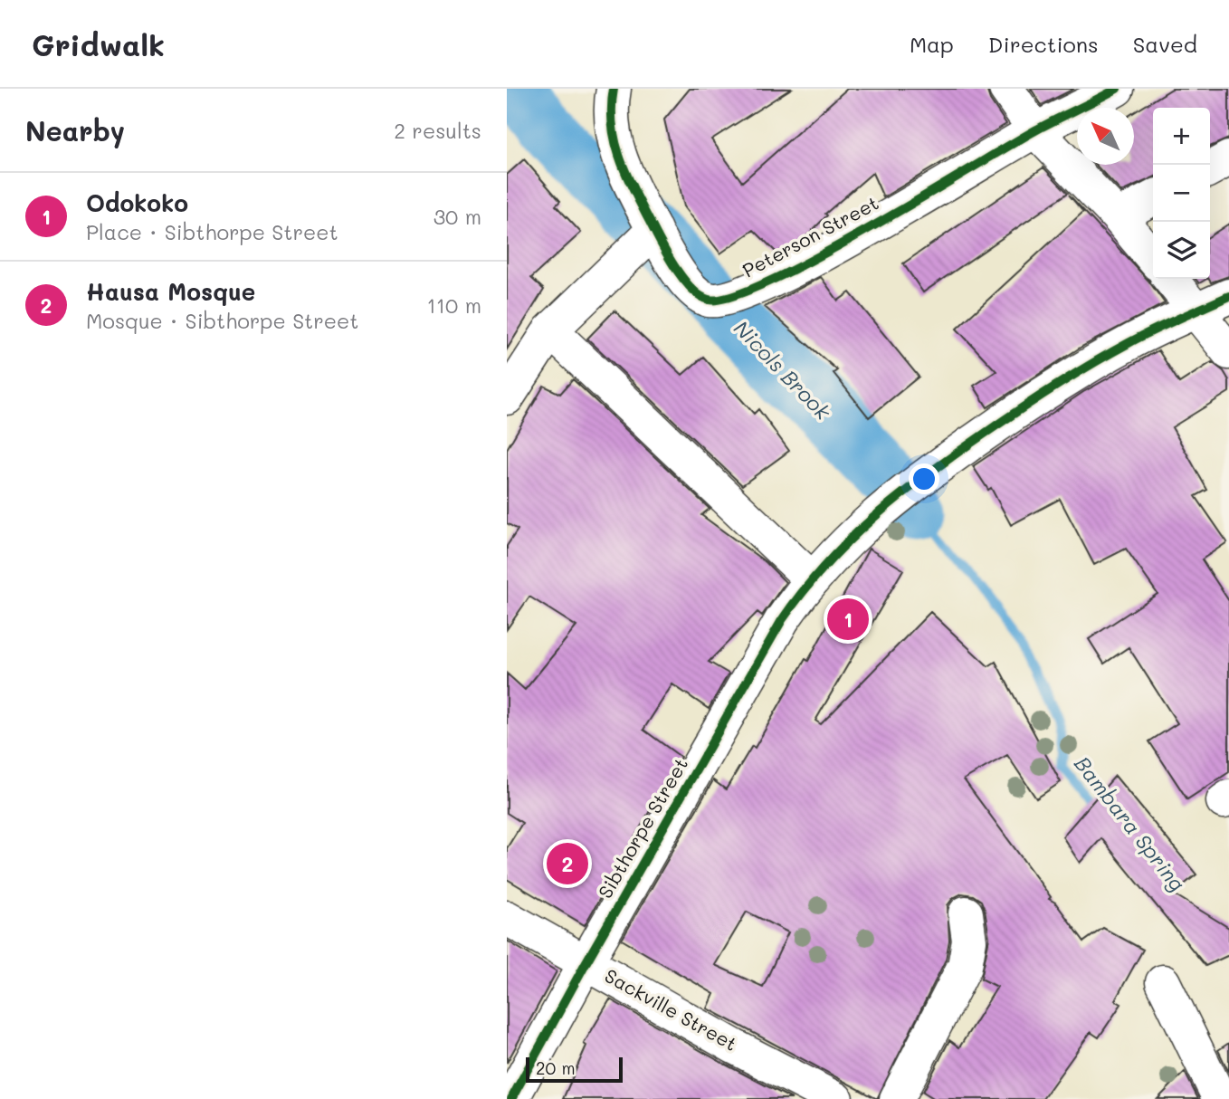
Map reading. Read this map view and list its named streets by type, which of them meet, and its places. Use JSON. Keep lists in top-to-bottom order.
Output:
{
  "streets": {
    "street": ["Peterson Street", "Sibthorpe Street", "Sackville Street"]
  },
  "crossings": [
    ["Sibthorpe Street", "Sackville Street"]
  ],
  "water": ["Nicols Brook", "Bambara Spring"],
  "scale_bar": "20 m",
  "north": "top left",
  "page": {
    "header": "Gridwalk",
    "nav": ["Map", "Directions", "Saved"],
    "heading": ["Nearby", "2 results"],
    "map_buttons": ["+", "−"],
    "list": [
      {
        "mark": "1",
        "name": "Odokoko",
        "note": "Place · Sibthorpe Street",
        "value": "30 m"
      },
      {
        "mark": "2",
        "name": "Hausa Mosque",
        "note": "Mosque · Sibthorpe Street",
        "value": "110 m"
      }
    ],
    "pins": ["1", "2"],
    "scale": "20 m"
  }
}
